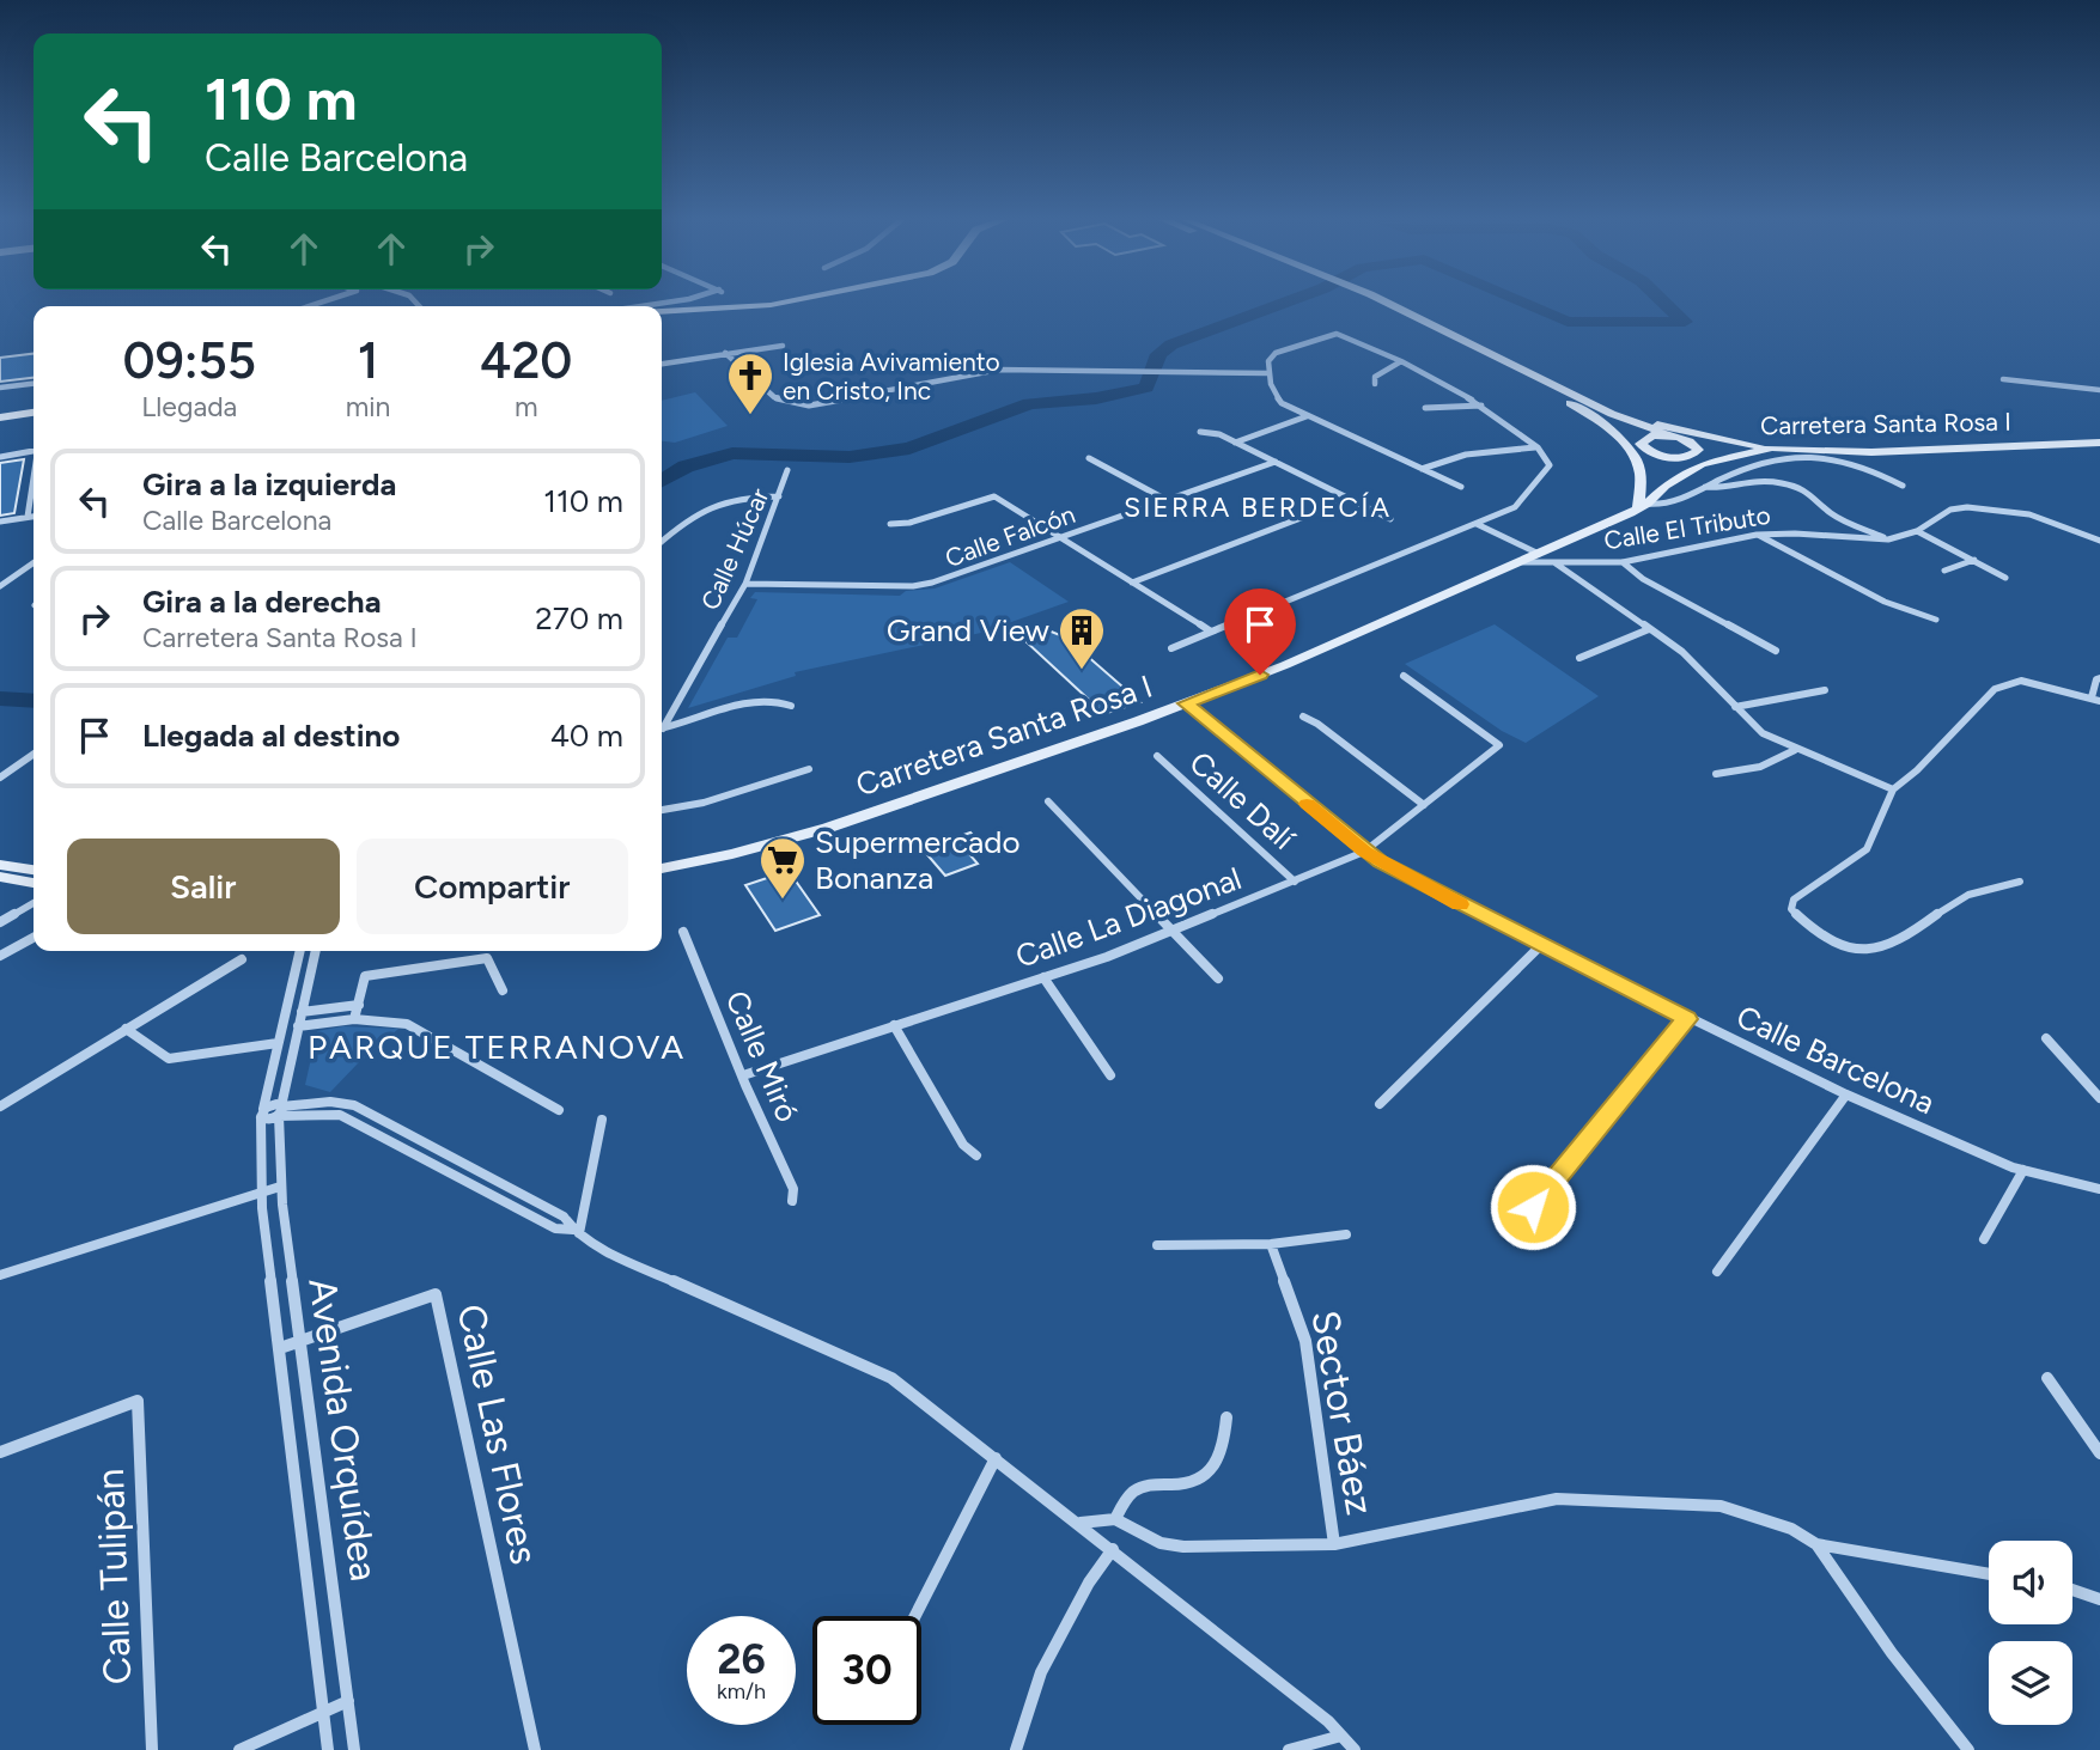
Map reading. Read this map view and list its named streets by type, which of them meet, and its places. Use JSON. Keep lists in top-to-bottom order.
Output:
{
  "streets": {
    "street": [
      "Carretera Santa Rosa I",
      "Calle El Tributo",
      "Calle Falcón",
      "Calle Húcar",
      "Calle Dalí",
      "Calle La Diagonal",
      "Calle Miró",
      "Calle Barcelona",
      "Sector Báez",
      "Avenida Orquídea",
      "Calle Las Flores",
      "Calle Tulipán"
    ]
  },
  "crossings": [
    ["Carretera Santa Rosa I", "Calle El Tributo"],
    ["Carretera Santa Rosa I", "Calle Barcelona"],
    ["Calle Falcón", "Calle Húcar"],
    ["Calle Dalí", "Calle La Diagonal"],
    ["Calle La Diagonal", "Calle Miró"],
    ["Calle La Diagonal", "Calle Barcelona"],
    ["Avenida Orquídea", "Calle Las Flores"]
  ],
  "districts": ["SIERRA BERDECÍA", "PARQUE TERRANOVA"],
  "places": {
    "church": ["Iglesia Avivamiento en Cristo, Inc"],
    "building": ["Grand View"],
    "supermarket": ["Supermercado Bonanza"]
  },
  "page": {
    "turn": ["110 m", "Calle Barcelona"],
    "eta": [
      "09:55",
      "Llegada",
      "1",
      "min",
      "420",
      "m"
    ],
    "list": [
      {
        "name": "Gira a la izquierda",
        "note": "Calle Barcelona",
        "value": "110 m"
      },
      {
        "name": "Gira a la derecha",
        "note": "Carretera Santa Rosa I",
        "value": "270 m"
      },
      {
        "name": "Llegada al destino",
        "value": "40 m"
      }
    ],
    "buttons": ["Salir", "Compartir"],
    "speed": "26 km/h",
    "limit": "30"
  }
}
